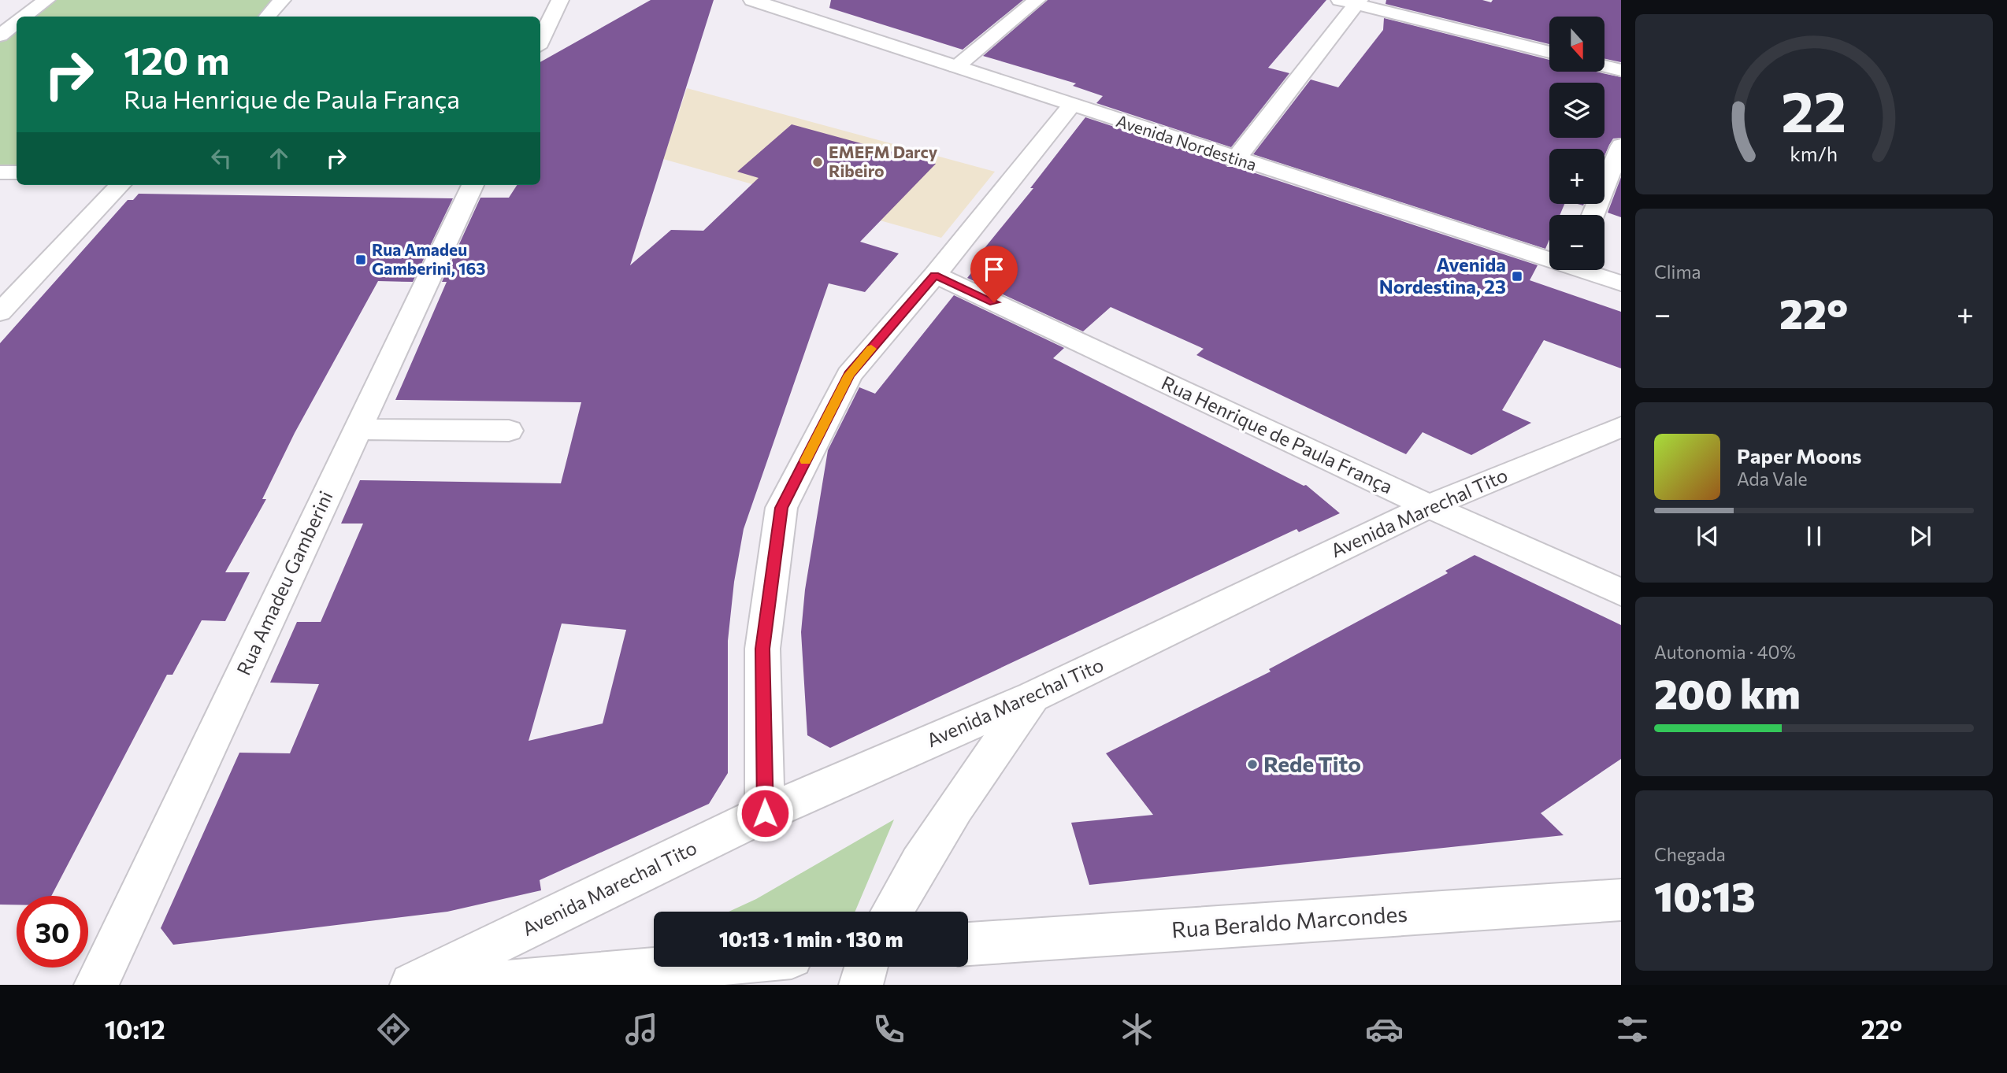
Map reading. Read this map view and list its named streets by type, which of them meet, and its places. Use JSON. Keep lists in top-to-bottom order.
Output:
{
  "streets": {
    "street": [
      "Avenida Nordestina",
      "Rua Henrique de Paula França",
      "Avenida Marechal Tito",
      "Rua Amadeu Gamberini",
      "Rua Beraldo Marcondes"
    ]
  },
  "crossings": [
    ["Rua Henrique de Paula França", "Avenida Marechal Tito"]
  ],
  "places": {
    "other": ["EMEFM Darcy Ribeiro", "Rede Tito"],
    "transit": ["Rua Amadeu Gamberini, 163", "Avenida Nordestina, 23"]
  },
  "north": "bottom",
  "page": {
    "map_buttons": ["+", "−"],
    "turn": ["120 m", "Rua Henrique de Paula França"],
    "tile": [
      "Clima",
      ["Autonomia · 40%", "200 km"],
      ["Chegada", "10:13"]
    ],
    "heat": ["−", "22°", "+"],
    "song": ["Paper Moons", "Ada Vale"],
    "limit": "30",
    "trip": "10:13 · 1 min · 130 m",
    "tabs": ["10:12", "22°"],
    "gauge": ["22", "km/h"]
  }
}
